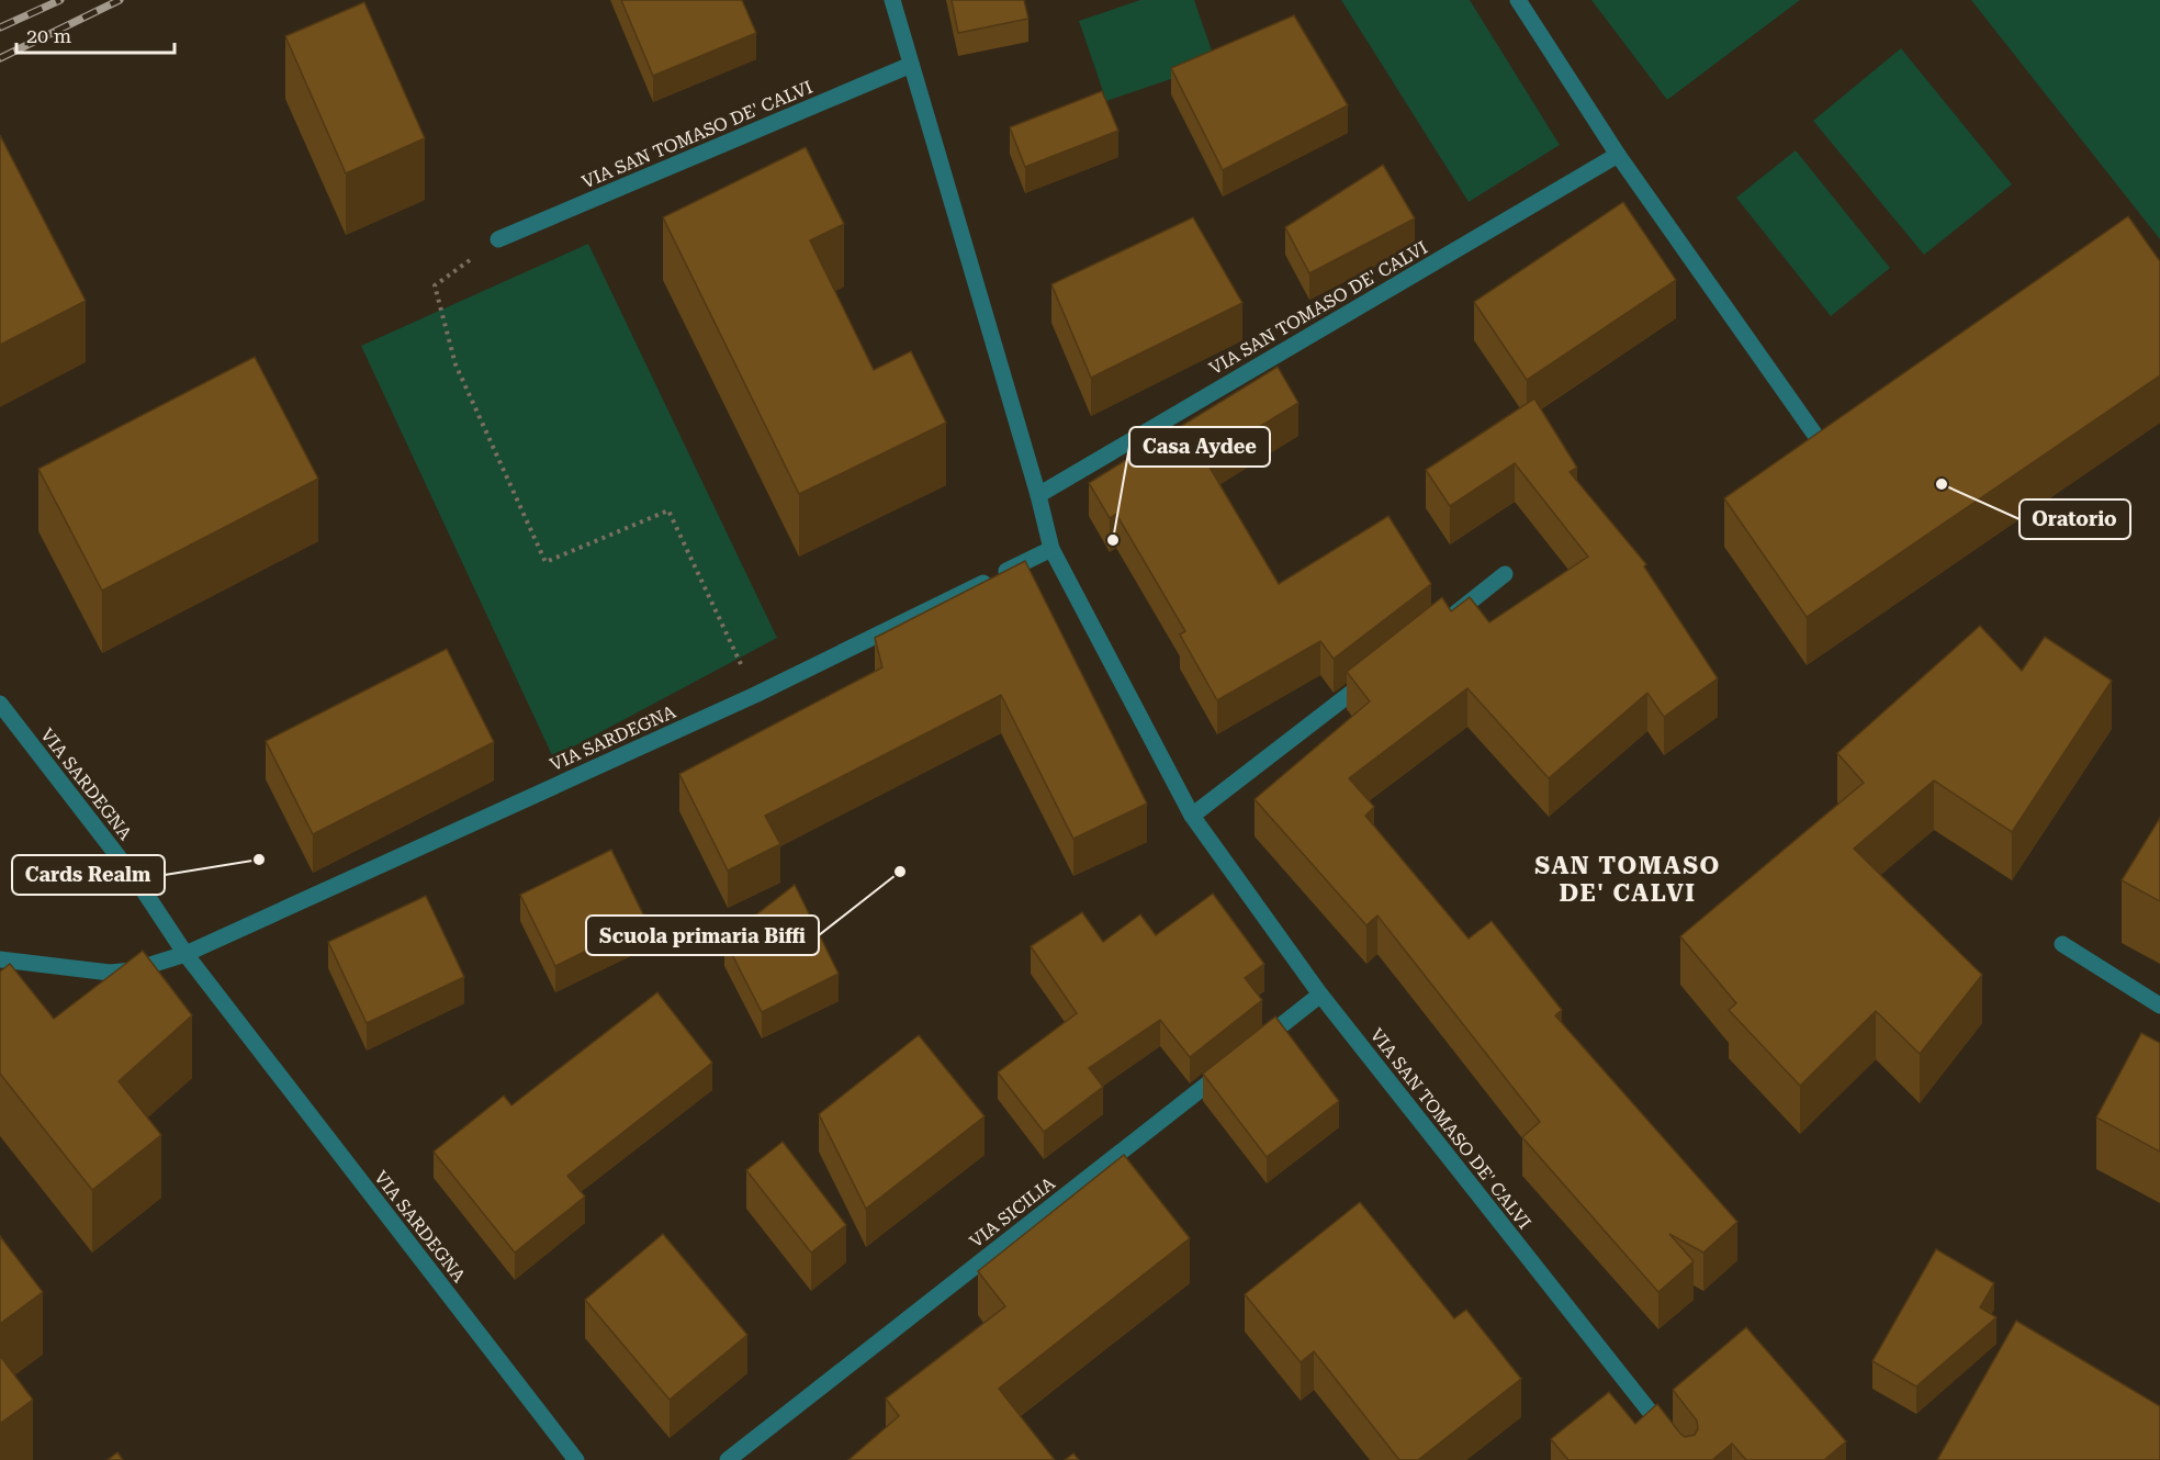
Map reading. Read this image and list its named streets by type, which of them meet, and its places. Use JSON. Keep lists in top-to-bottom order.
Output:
{
  "streets": {
    "street": ["VIA SAN TOMASO DE' CALVI", "VIA SARDEGNA", "VIA SICILIA"]
  },
  "crossings": [
    ["VIA SAN TOMASO DE' CALVI", "VIA SARDEGNA"]
  ],
  "districts": ["SAN TOMASO DE' CALVI"],
  "places": [
    "Oratorio",
    "Casa Aydee",
    "Cards Realm",
    "Scuola primaria Biffi"
  ],
  "scale_bar": "20 m"
}
